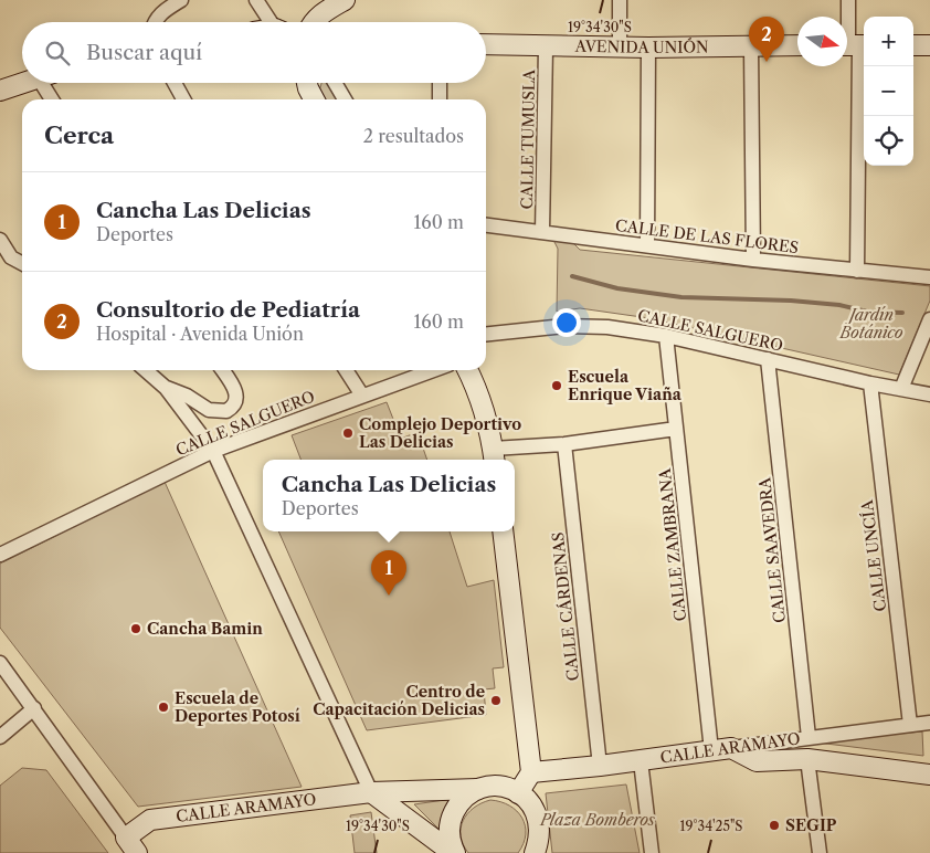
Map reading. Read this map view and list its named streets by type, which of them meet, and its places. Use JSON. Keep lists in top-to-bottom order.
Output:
{
  "streets": {
    "main road": ["AVENIDA UNIÓN", "CALLE ARAMAYO"],
    "street": [
      "CALLE TUMUSLA",
      "CALLE DE LAS FLORES",
      "CALLE SALGUERO",
      "CALLE ZAMBRANA",
      "CALLE SAAVEDRA",
      "CALLE UNCÍA",
      "CALLE CÁRDENAS"
    ]
  },
  "crossings": [
    ["AVENIDA UNIÓN", "CALLE TUMUSLA"],
    ["CALLE TUMUSLA", "CALLE DE LAS FLORES"],
    ["CALLE SALGUERO", "CALLE ZAMBRANA"],
    ["CALLE SALGUERO", "CALLE SAAVEDRA"],
    ["CALLE SALGUERO", "CALLE UNCÍA"],
    ["CALLE ZAMBRANA", "CALLE ARAMAYO"],
    ["CALLE SAAVEDRA", "CALLE ARAMAYO"],
    ["CALLE UNCÍA", "CALLE ARAMAYO"],
    ["CALLE CÁRDENAS", "CALLE ARAMAYO"]
  ],
  "parks": ["Jardín Botánico", "Plaza Bomberos"],
  "places": [
    "Escuela Enrique Viaña",
    "Complejo Deportivo Las Delicias",
    "Cancha Bamin",
    "Centro de Capacitación Delicias",
    "Escuela de Deportes Potosí",
    "SEGIP"
  ],
  "north": "right",
  "page": {
    "map_buttons": ["+", "−"],
    "pins": ["2", "1"],
    "search": "Buscar aquí",
    "heading": ["Cerca", "2 resultados"],
    "list": [
      {
        "mark": "1",
        "name": "Cancha Las Delicias",
        "note": "Deportes",
        "value": "160 m"
      },
      {
        "mark": "2",
        "name": "Consultorio de Pediatría",
        "note": "Hospital · Avenida Unión",
        "value": "160 m"
      }
    ],
    "popup": ["Cancha Las Delicias", "Deportes"]
  },
  "coordinates": ["19°34'30\"S", "19°34'25\"S"]
}
